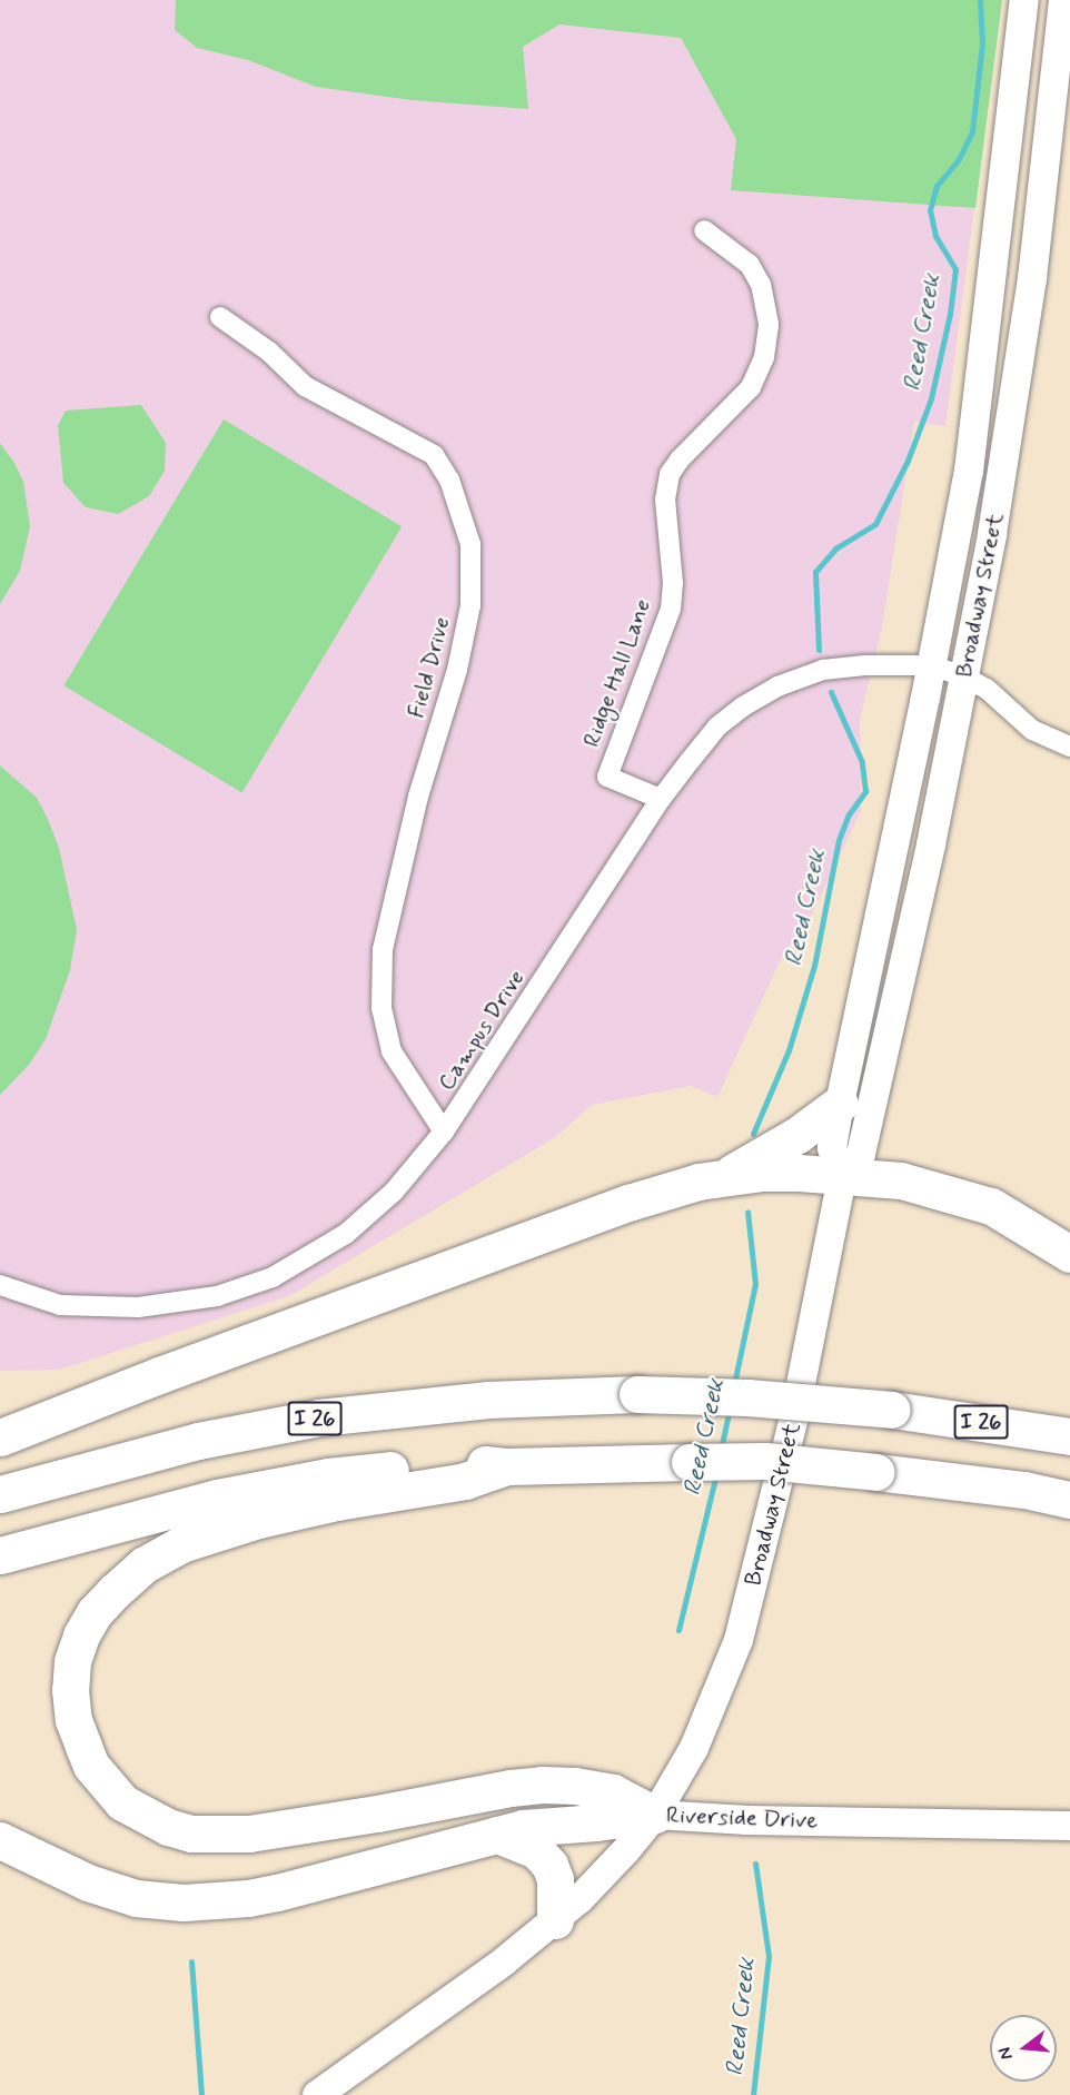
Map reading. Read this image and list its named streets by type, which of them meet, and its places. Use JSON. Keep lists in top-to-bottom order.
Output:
{
  "streets": {
    "highway": ["I 26"],
    "main road": ["Broadway Street", "Riverside Drive"],
    "street": ["Field Drive", "Ridge Hall Lane", "Campus Drive"]
  },
  "crossings": [
    ["Broadway Street", "Campus Drive"],
    ["Broadway Street", "Riverside Drive"],
    ["Field Drive", "Campus Drive"],
    ["Ridge Hall Lane", "Campus Drive"]
  ],
  "water": ["Reed Creek"],
  "north": "left"
}
